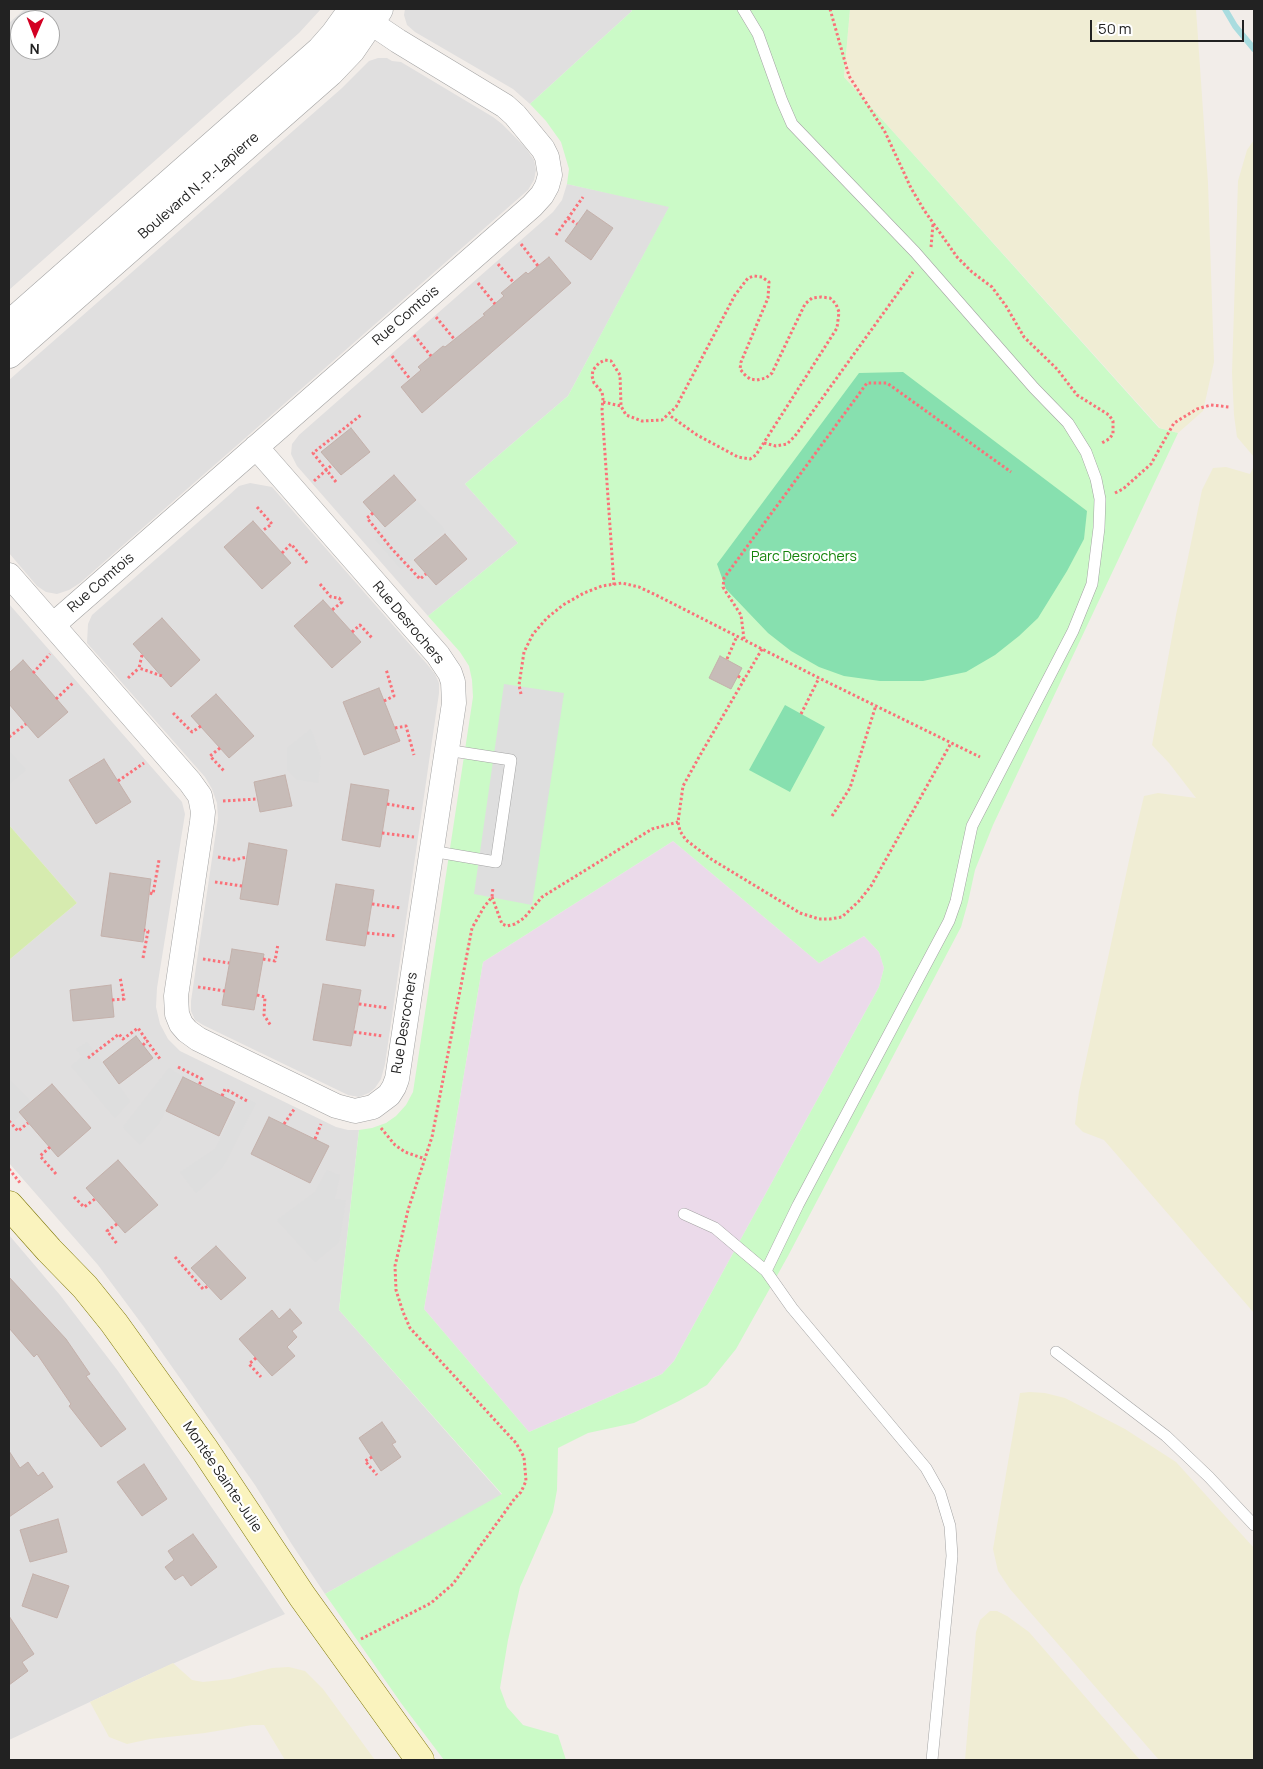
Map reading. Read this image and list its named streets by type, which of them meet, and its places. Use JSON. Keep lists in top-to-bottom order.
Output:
{
  "streets": {
    "main road": ["Montée Sainte-Julie"],
    "street": ["Boulevard N.-P.-Lapierre", "Rue Comtois", "Rue Desrochers"]
  },
  "crossings": [
    ["Boulevard N.-P.-Lapierre", "Rue Comtois"],
    ["Rue Comtois", "Rue Desrochers"]
  ],
  "parks": ["Parc Desrochers"],
  "scale_bar": "50 m",
  "north": "bottom"
}
